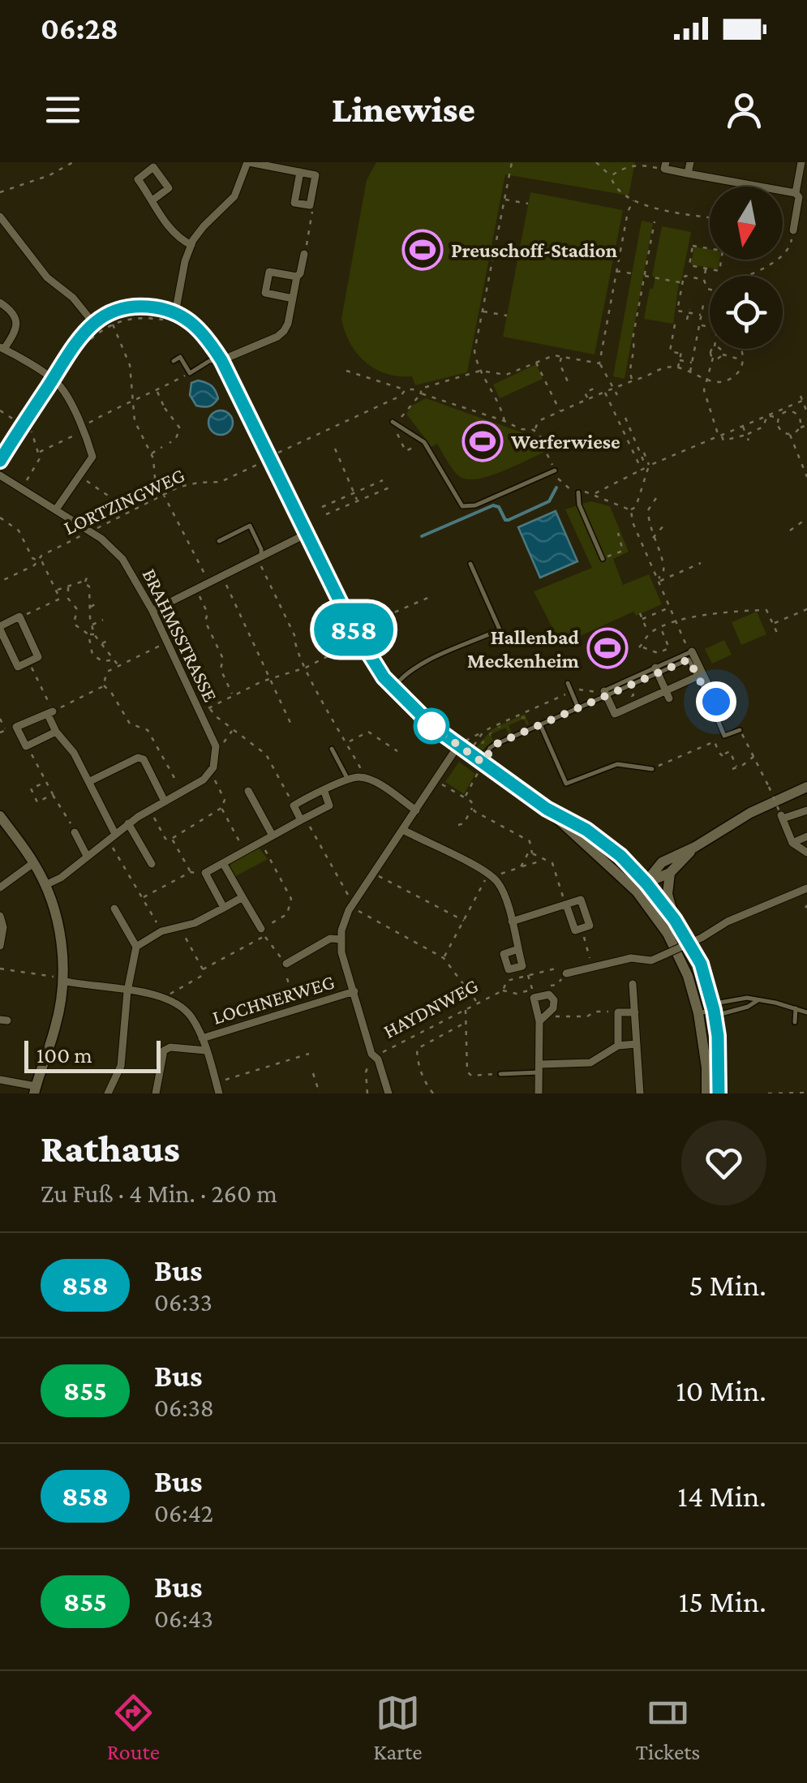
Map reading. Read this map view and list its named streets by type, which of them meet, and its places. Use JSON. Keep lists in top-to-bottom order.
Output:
{
  "streets": {
    "street": ["BRAHMSSTRASSE", "LOCHNERWEG"],
    "path": ["LORTZINGWEG", "HAYDNWEG"]
  },
  "crossings": [
    ["LORTZINGWEG", "BRAHMSSTRASSE"]
  ],
  "places": {
    "sports": ["Preuschoff-Stadion", "Werferwiese", "Hallenbad Meckenheim"]
  },
  "lines": ["bus line 858"],
  "scale_bar": "100 m",
  "north": "bottom",
  "page": {
    "status": "06:28",
    "header": "Linewise",
    "on_map": "858",
    "scale": "100 m",
    "heading": ["Rathaus", "Zu Fuß · 4 Min. · 260 m"],
    "list": [
      {
        "mark": "858",
        "name": "Bus",
        "note": "06:33",
        "value": "5 Min."
      },
      {
        "mark": "855",
        "name": "Bus",
        "note": "06:38",
        "value": "10 Min."
      },
      {
        "mark": "858",
        "name": "Bus",
        "note": "06:42",
        "value": "14 Min."
      },
      {
        "mark": "855",
        "name": "Bus",
        "note": "06:43",
        "value": "15 Min."
      }
    ],
    "tabs": ["Route", "Karte", "Tickets"]
  }
}
